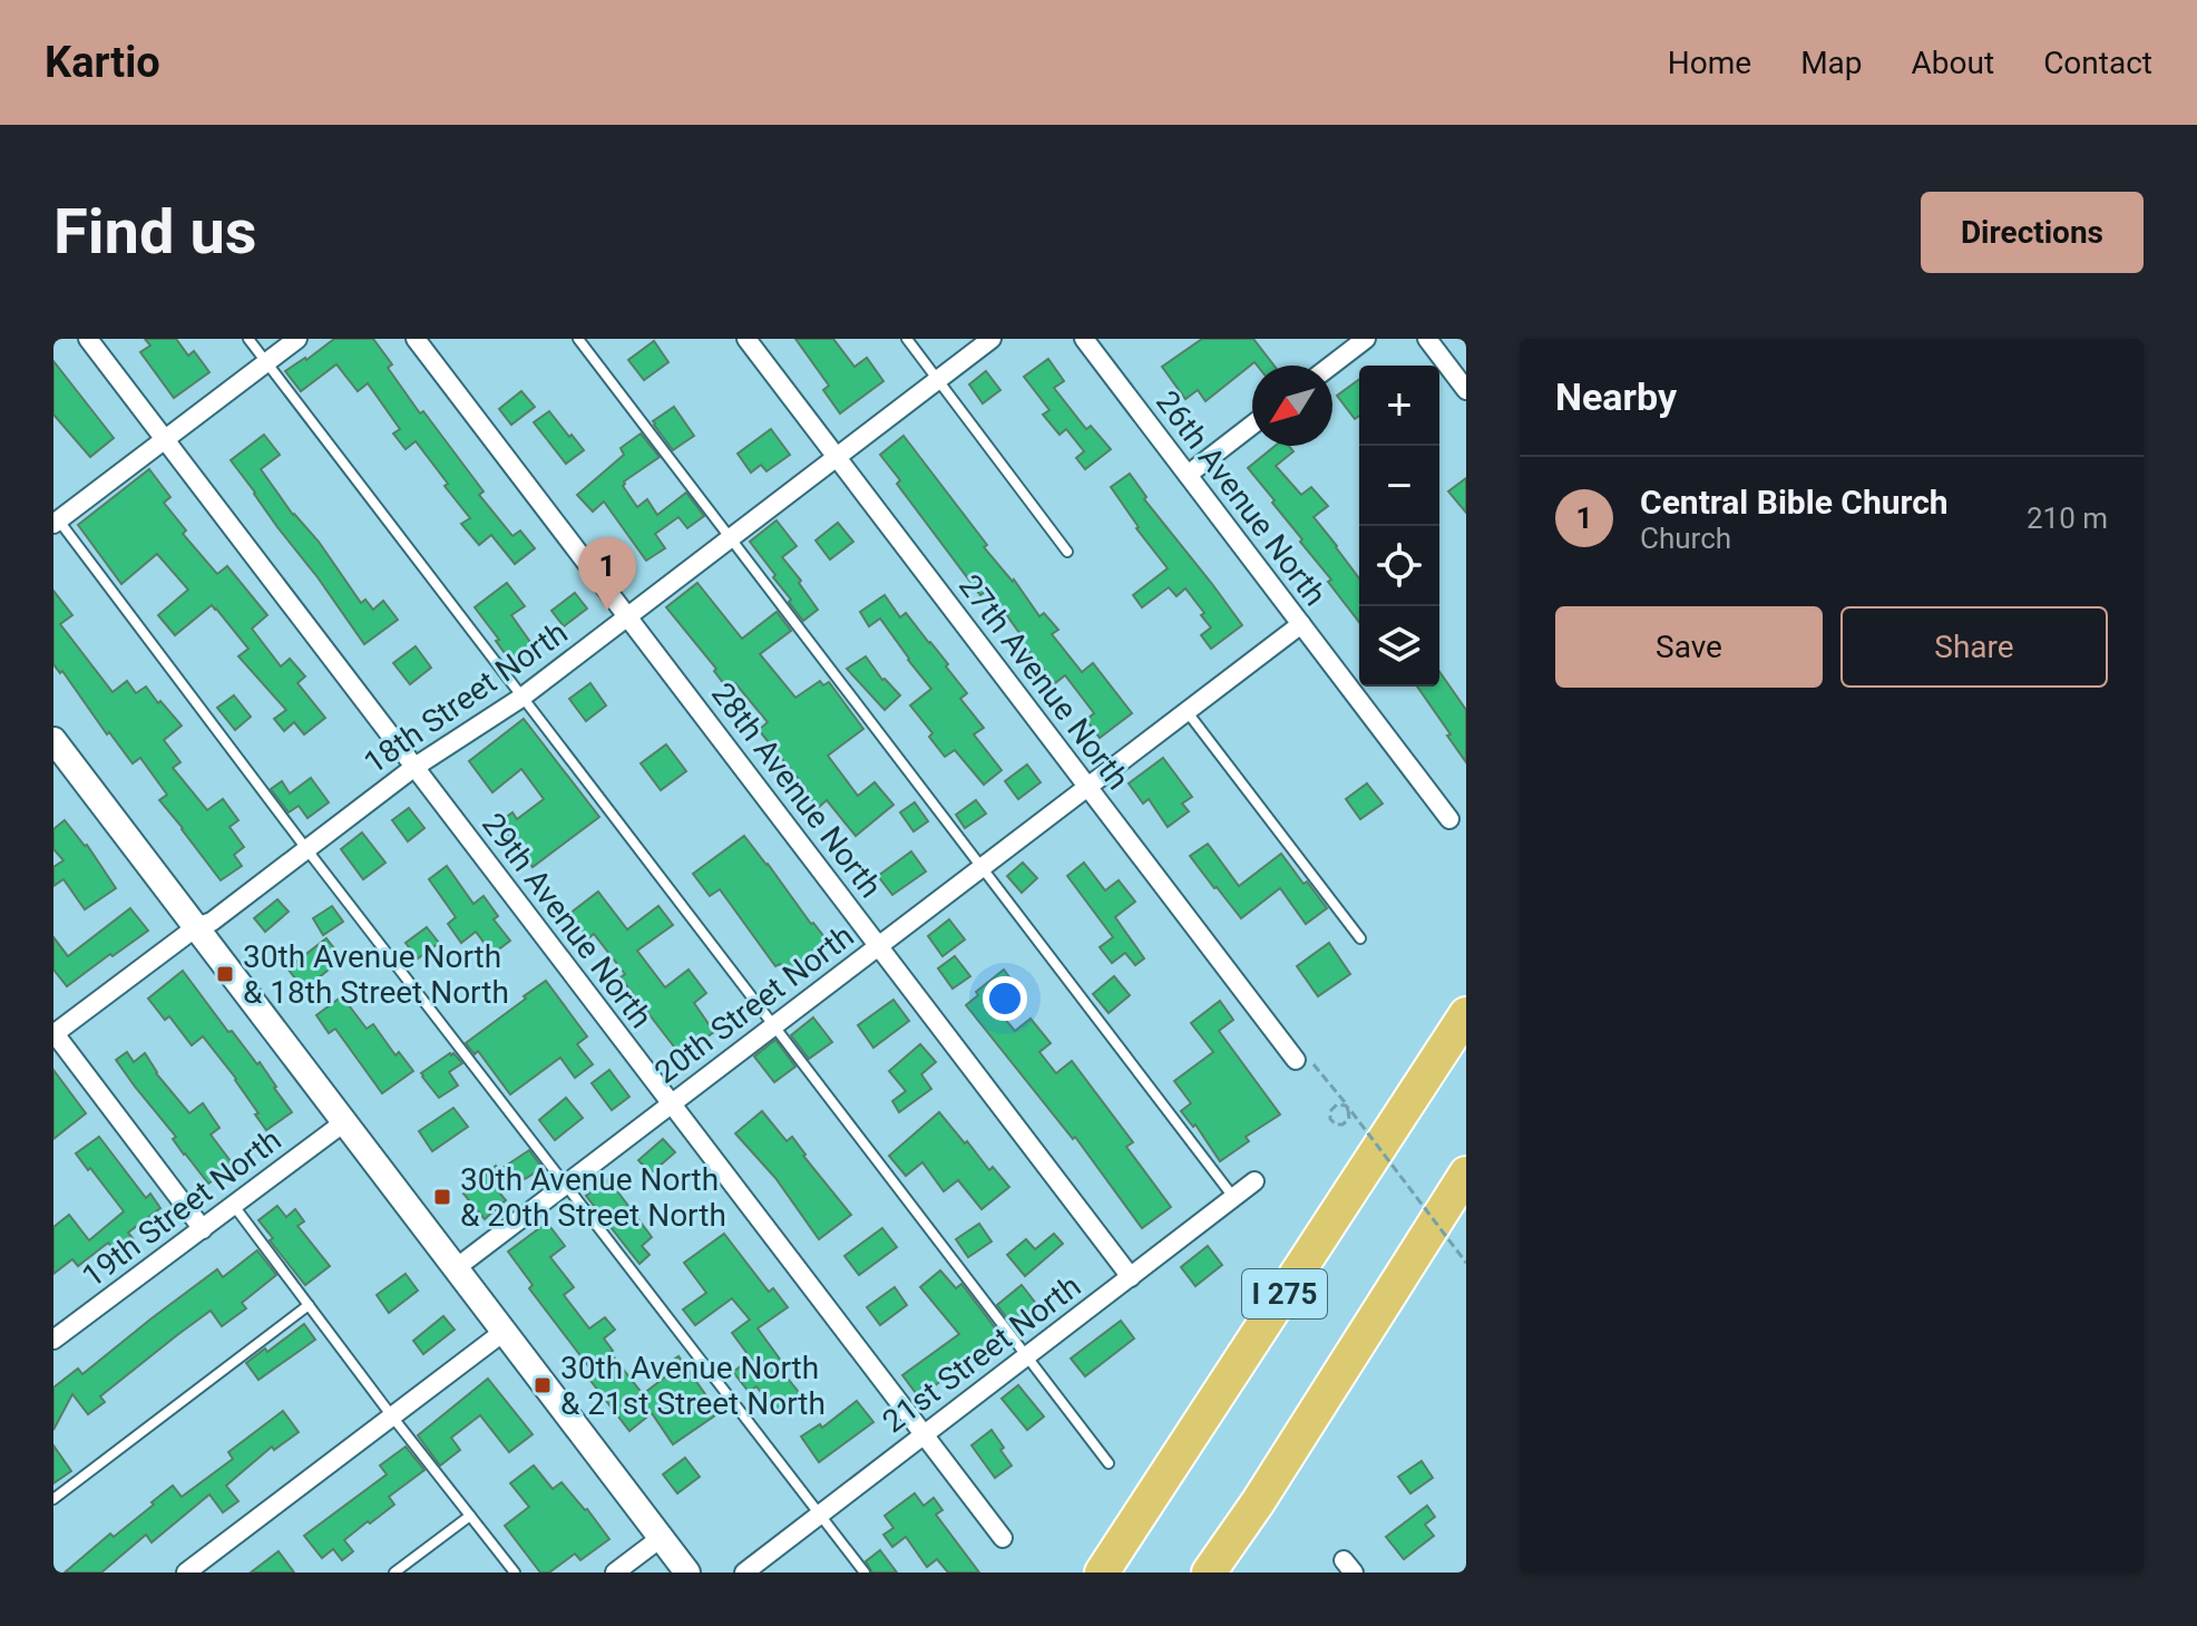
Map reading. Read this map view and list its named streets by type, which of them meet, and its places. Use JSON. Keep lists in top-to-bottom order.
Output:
{
  "streets": {
    "highway": ["I 275"],
    "street": [
      "26th Avenue North",
      "27th Avenue North",
      "18th Street North",
      "28th Avenue North",
      "29th Avenue North",
      "20th Street North",
      "19th Street North",
      "21st Street North"
    ]
  },
  "crossings": [
    ["26th Avenue North", "20th Street North"],
    ["27th Avenue North", "18th Street North"],
    ["27th Avenue North", "20th Street North"],
    ["18th Street North", "28th Avenue North"],
    ["18th Street North", "29th Avenue North"],
    ["28th Avenue North", "20th Street North"],
    ["28th Avenue North", "21st Street North"],
    ["29th Avenue North", "20th Street North"],
    ["29th Avenue North", "21st Street North"]
  ],
  "places": {
    "transit": ["30th Avenue North & 18th Street North", "30th Avenue North & 20th Street North", "30th Avenue North & 21st Street North"]
  },
  "north": "bottom left",
  "page": {
    "header": "Kartio",
    "nav": [
      "Home",
      "Map",
      "About",
      "Contact"
    ],
    "buttons": [
      "Directions",
      ["Save", "Share"]
    ],
    "title": "Find us",
    "heading": "Nearby",
    "map_buttons": ["+", "−"],
    "list": [
      {
        "mark": "1",
        "name": "Central Bible Church",
        "note": "Church",
        "value": "210 m"
      }
    ],
    "pins": "1"
  }
}
